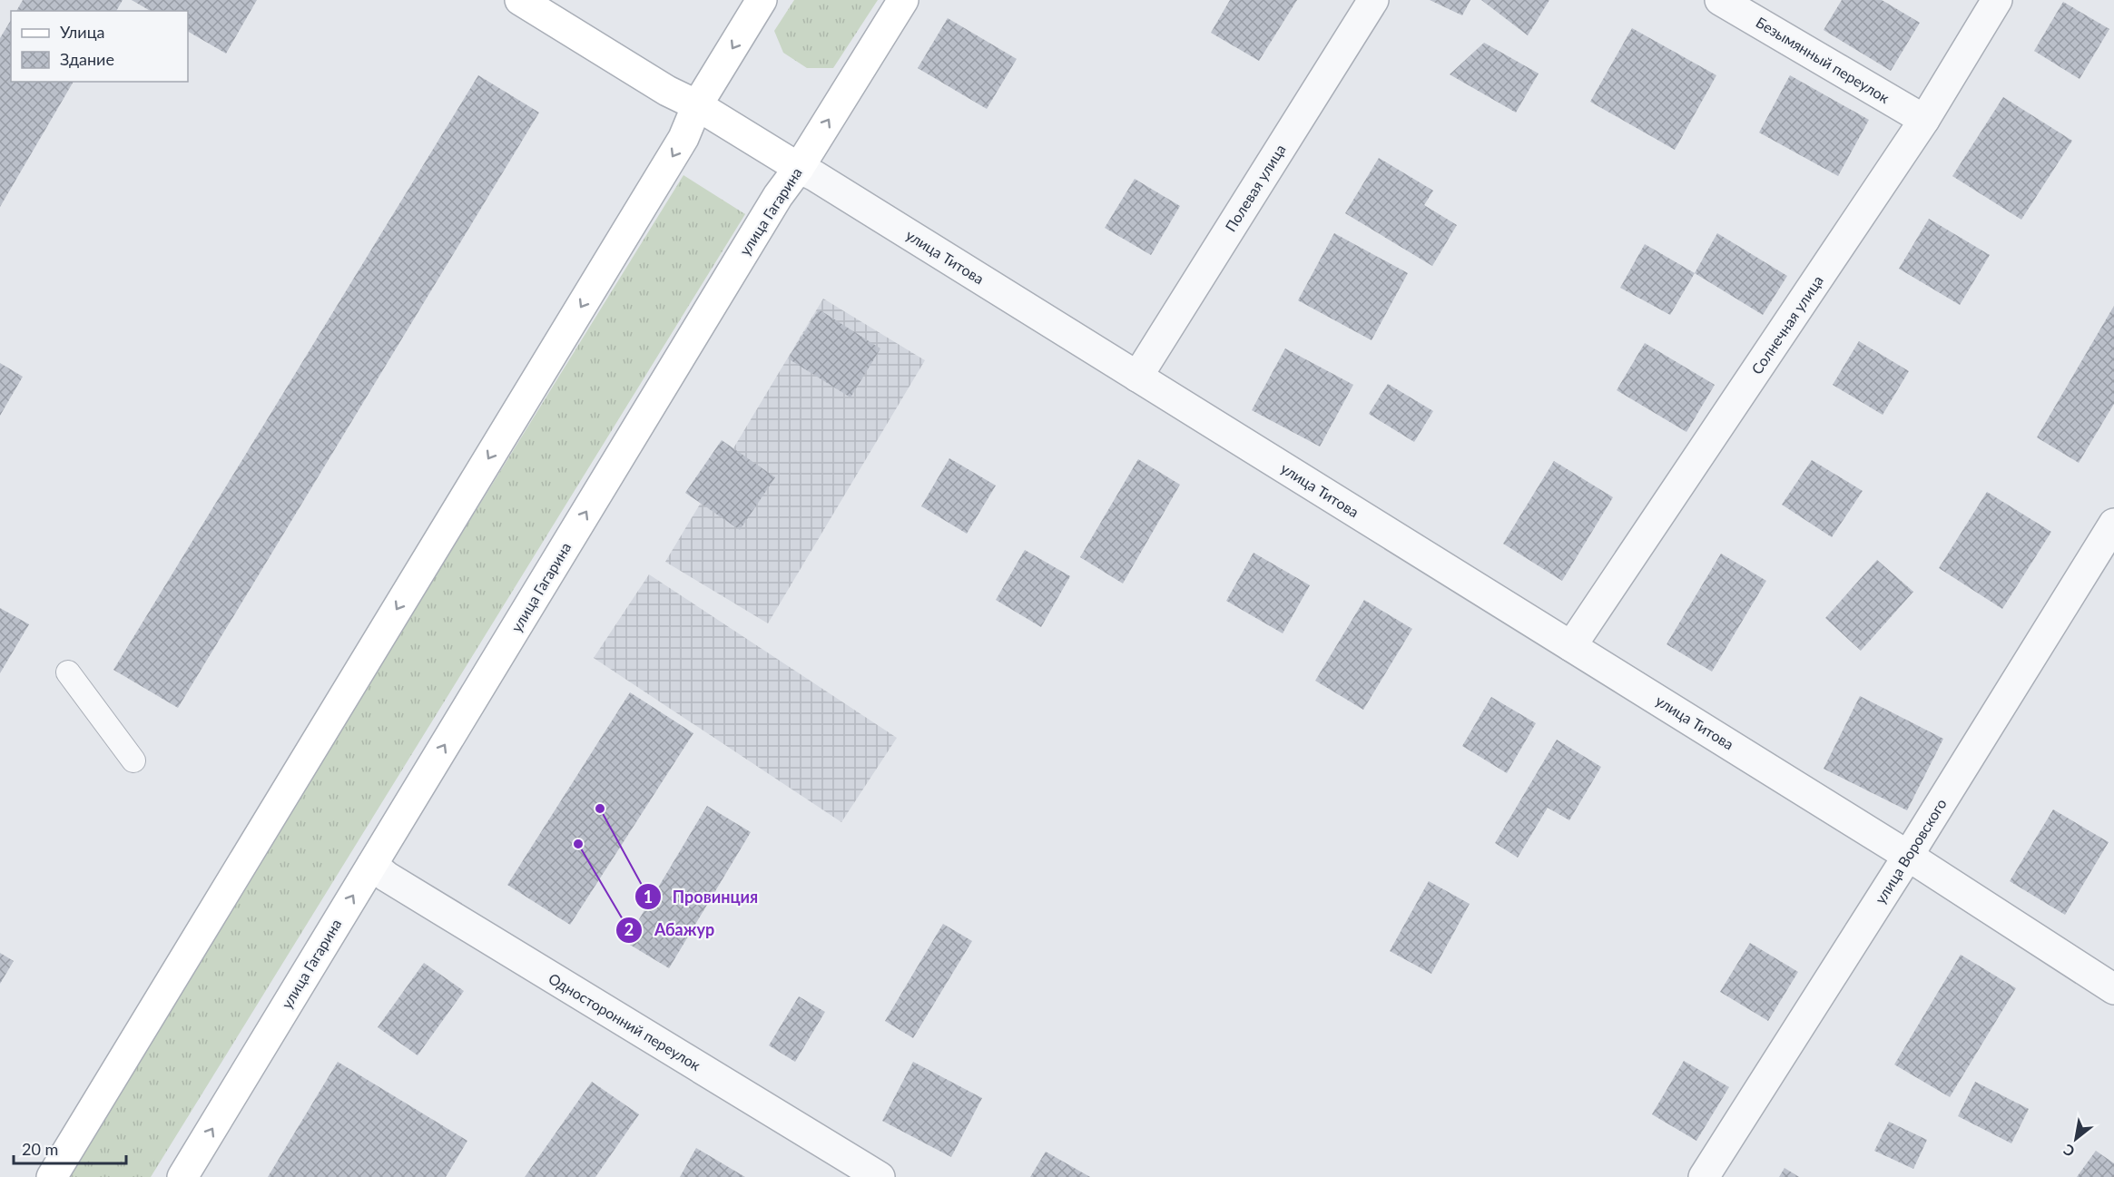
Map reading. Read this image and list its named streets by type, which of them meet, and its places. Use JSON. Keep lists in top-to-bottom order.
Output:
{
  "streets": {
    "street": [
      "Безымянный переулок",
      "Полевая улица",
      "улица Гагарина",
      "улица Титова",
      "Солнечная улица",
      "улица Воровского",
      "Односторонний переулок"
    ]
  },
  "crossings": [
    ["Безымянный переулок", "Солнечная улица"],
    ["Полевая улица", "улица Титова"],
    ["улица Гагарина", "улица Титова"],
    ["улица Гагарина", "Односторонний переулок"],
    ["улица Титова", "Солнечная улица"],
    ["улица Титова", "улица Воровского"]
  ],
  "places": ["Провинция", "Абажур"],
  "legend": ["Улица", "Здание"],
  "scale_bar": "20 m",
  "north": "bottom left"
}
